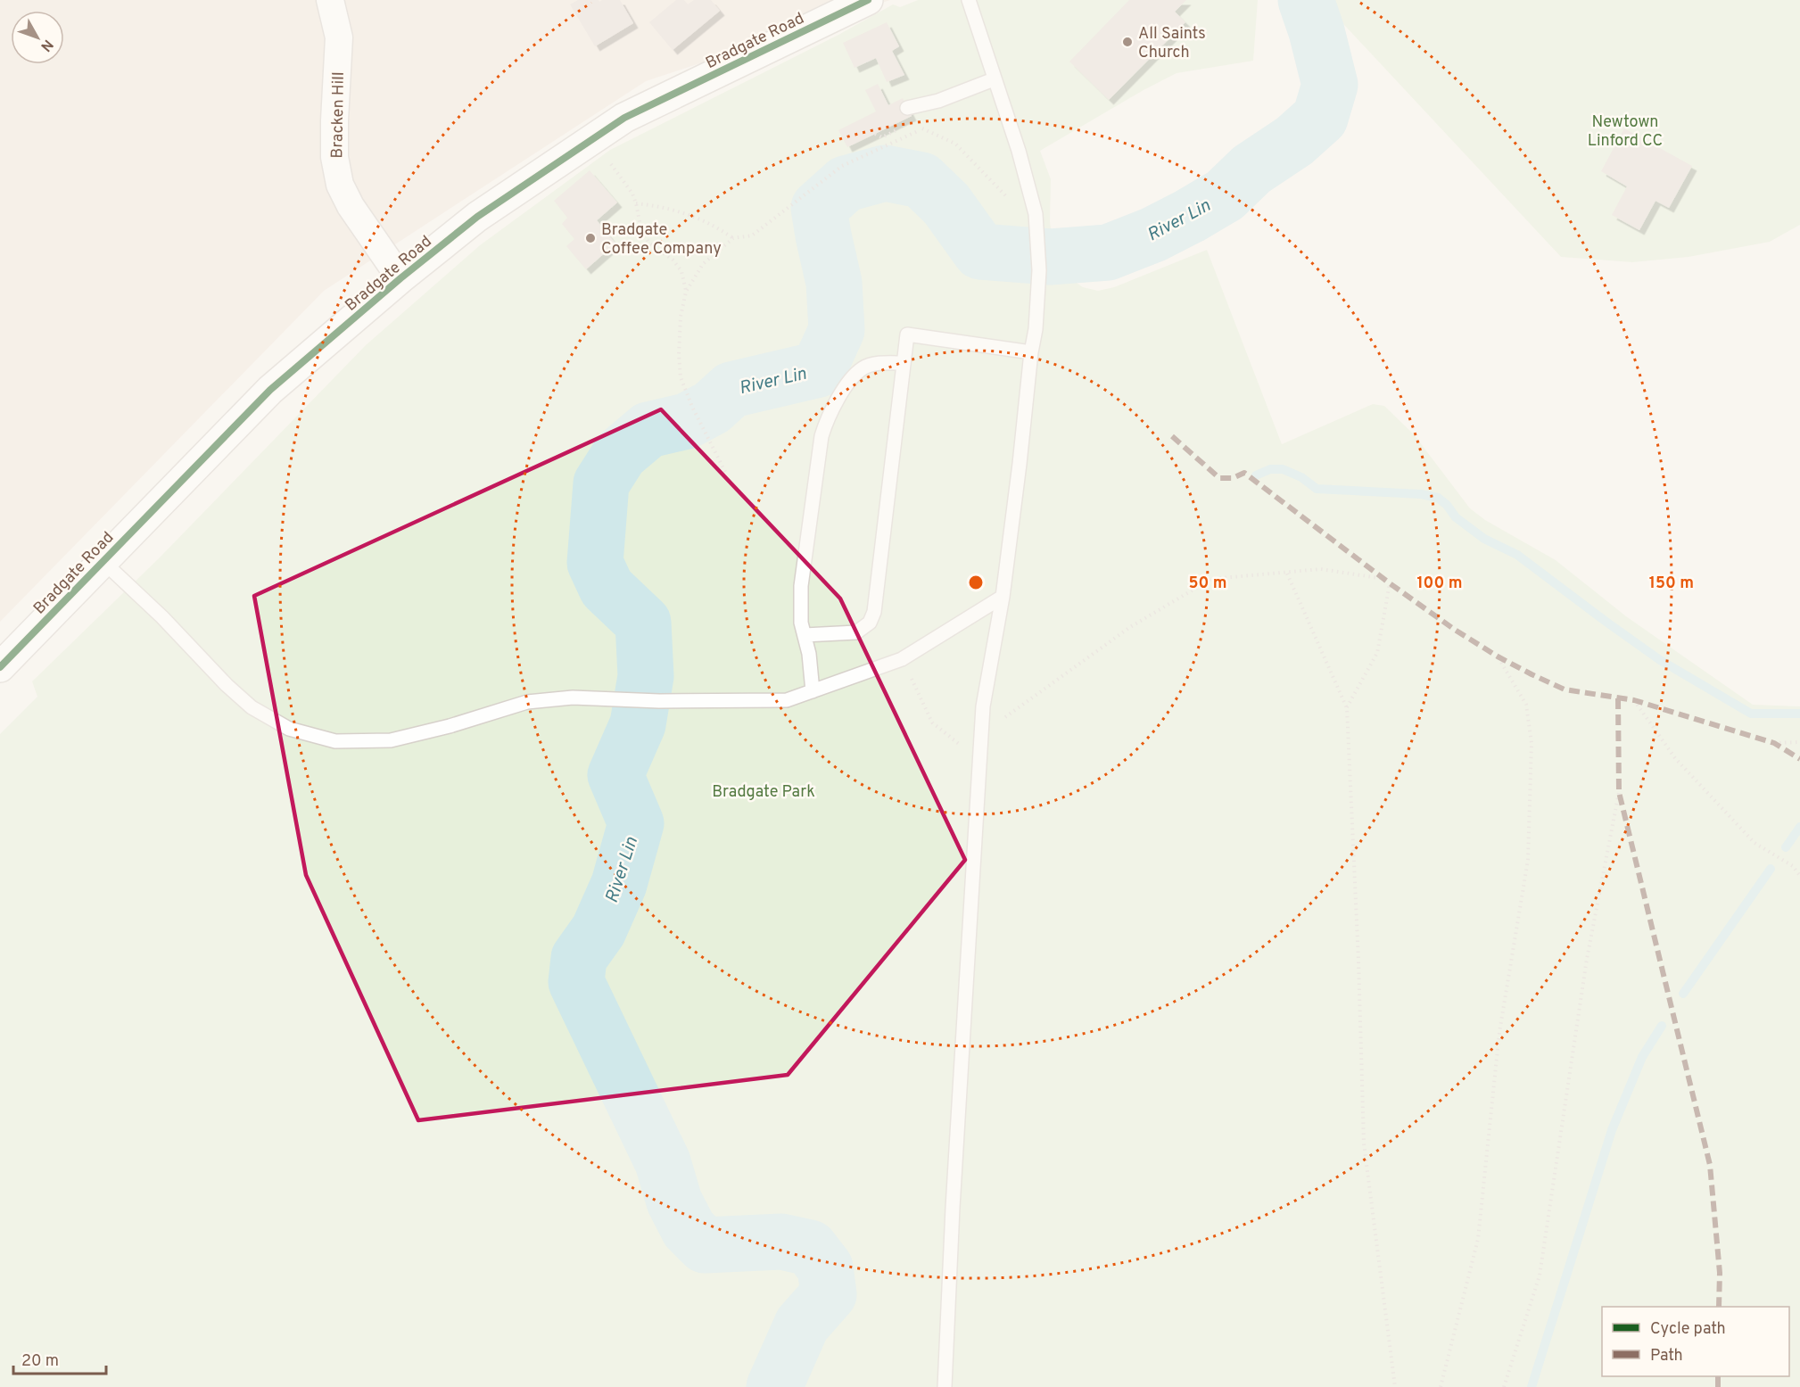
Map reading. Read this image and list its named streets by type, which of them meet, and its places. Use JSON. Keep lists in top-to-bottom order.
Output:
{
  "streets": {
    "street": ["Bradgate Road", "Bracken Hill"]
  },
  "crossings": [
    ["Bradgate Road", "Bracken Hill"]
  ],
  "water": ["River Lin"],
  "parks": ["Newtown Linford CC", "Bradgate Park"],
  "places": ["All Saints Church", "Bradgate Coffee Company"],
  "legend": ["Cycle path", "Path"],
  "scale_bar": "20 m",
  "north": "bottom right",
  "rings": ["50 m", "100 m", "150 m"]
}
